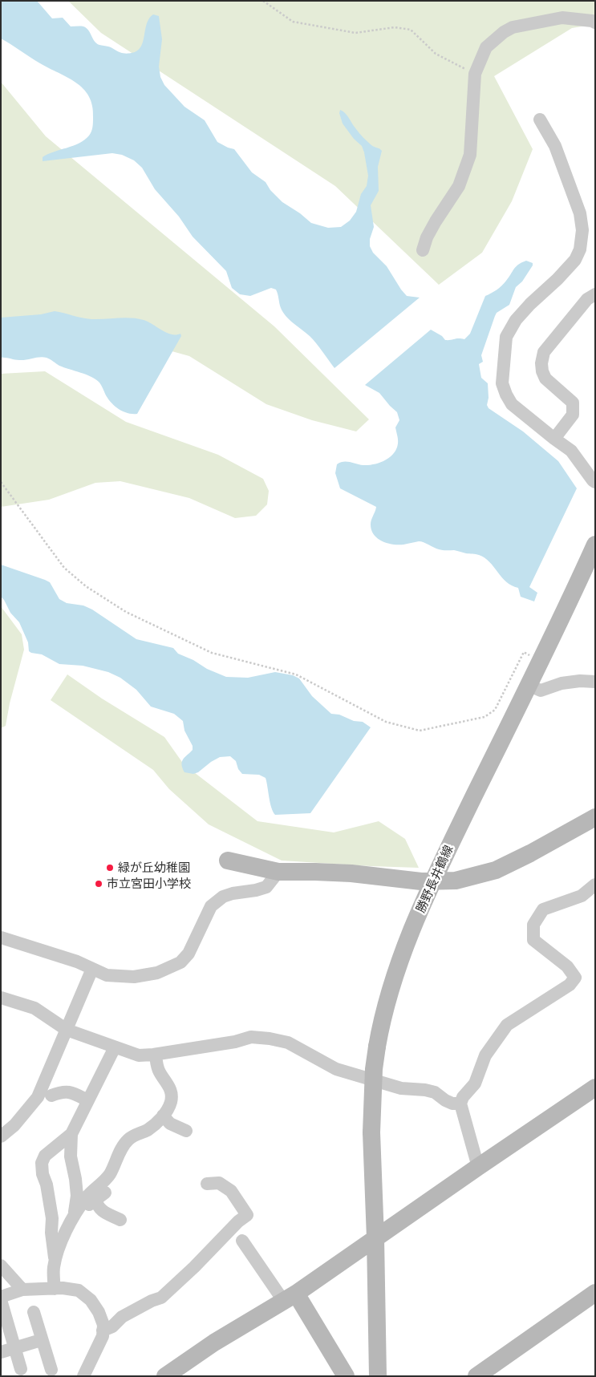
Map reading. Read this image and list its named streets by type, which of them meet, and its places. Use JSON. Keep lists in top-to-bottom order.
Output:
{
  "streets": {
    "street": ["勝野長井鶴線"]
  },
  "places": ["緑が丘幼稚園", "市立宮田小学校"]
}
